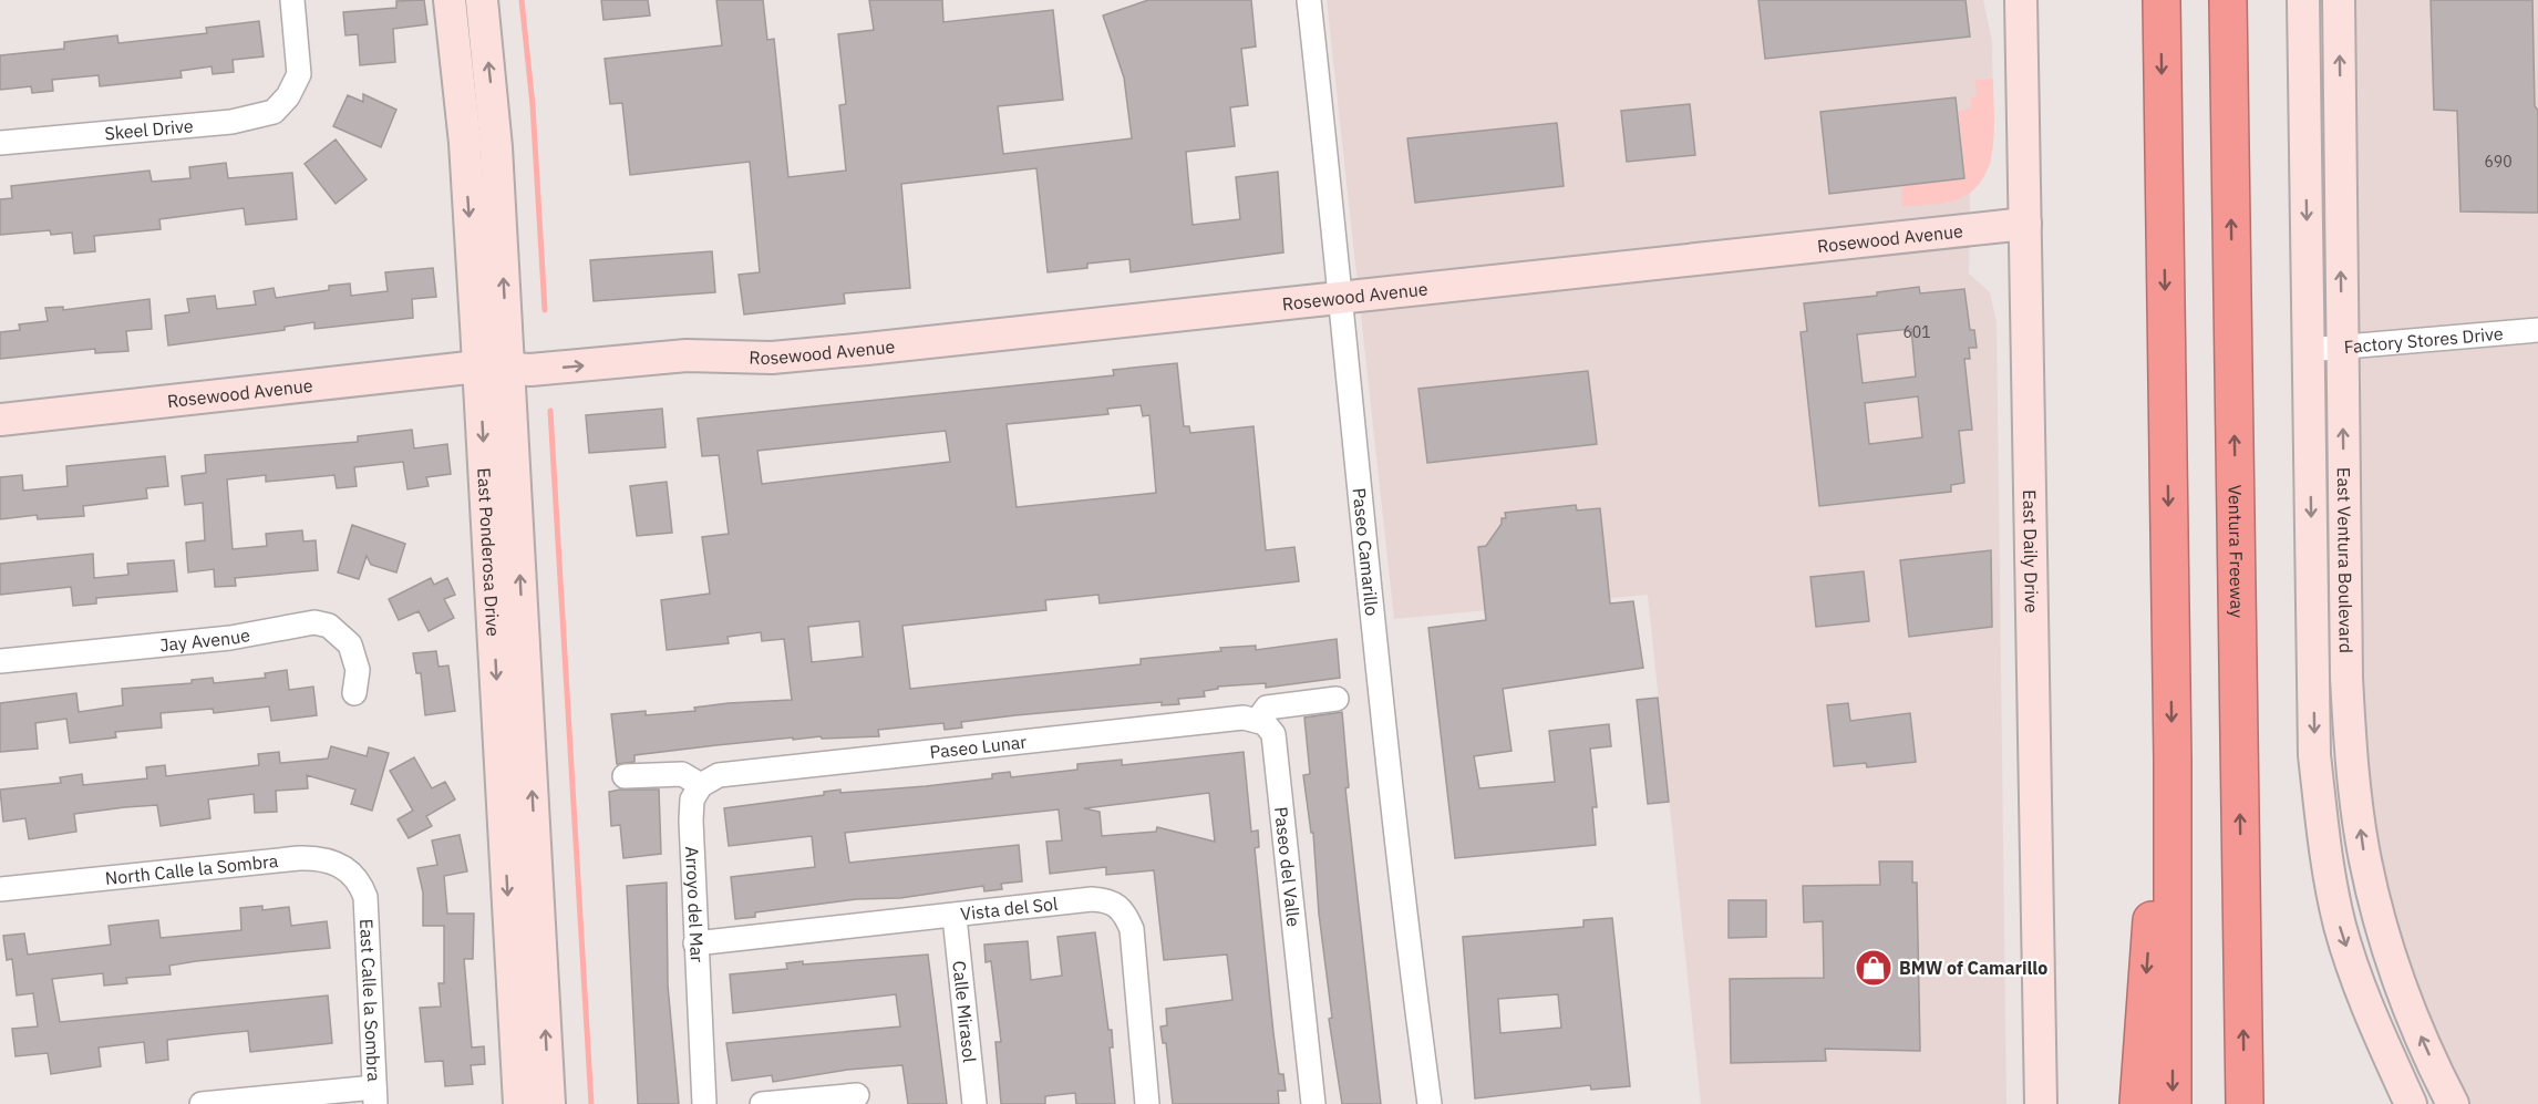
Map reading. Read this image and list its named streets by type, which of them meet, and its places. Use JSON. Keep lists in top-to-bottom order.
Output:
{
  "streets": {
    "highway": ["Ventura Freeway"],
    "main road": [
      "Rosewood Avenue",
      "East Ponderosa Drive",
      "East Daily Drive",
      "East Ventura Boulevard"
    ],
    "street": [
      "Skeel Drive",
      "Factory Stores Drive",
      "Paseo Camarillo",
      "Jay Avenue",
      "Paseo Lunar",
      "Paseo del Valle",
      "North Calle la Sombra",
      "Arroyo del Mar",
      "Vista del Sol",
      "East Calle la Sombra",
      "Calle Mirasol"
    ]
  },
  "crossings": [
    ["Rosewood Avenue", "East Ponderosa Drive"],
    ["Rosewood Avenue", "Paseo Camarillo"],
    ["Rosewood Avenue", "East Daily Drive"],
    ["Factory Stores Drive", "East Ventura Boulevard"],
    ["Paseo Lunar", "Paseo del Valle"],
    ["Paseo Lunar", "Arroyo del Mar"],
    ["North Calle la Sombra", "East Calle la Sombra"],
    ["Arroyo del Mar", "Vista del Sol"],
    ["Vista del Sol", "Calle Mirasol"]
  ],
  "places": {
    "shop": ["BMW of Camarillo"]
  },
  "house_numbers": ["690", "601"]
}
